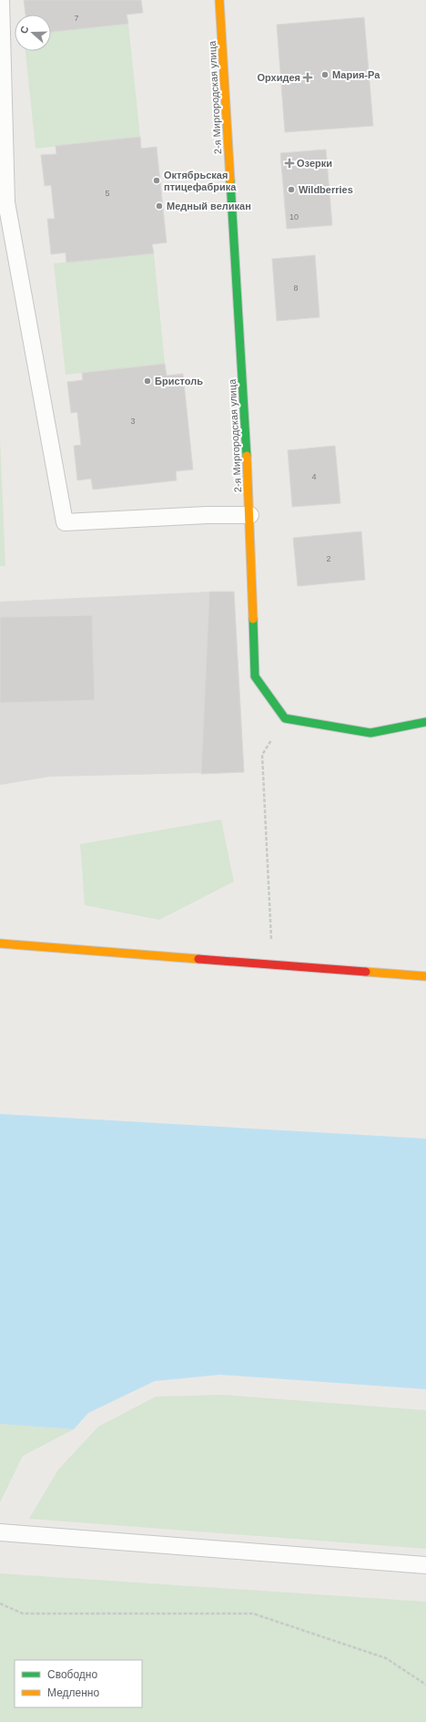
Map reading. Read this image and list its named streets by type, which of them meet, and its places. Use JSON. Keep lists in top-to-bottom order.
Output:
{
  "streets": {
    "street": ["2-я Миргородская улица"]
  },
  "places": {
    "other": [
      "Мария-Ра",
      "Октябрьская птицефабрика",
      "Wildberries",
      "Медный великан",
      "Бристоль"
    ],
    "health": ["Орхидея", "Озерки"]
  },
  "house_numbers": [
    "7",
    "5",
    "10",
    "8",
    "3",
    "4",
    "2"
  ],
  "legend": ["Свободно", "Медленно"],
  "north": "left"
}
